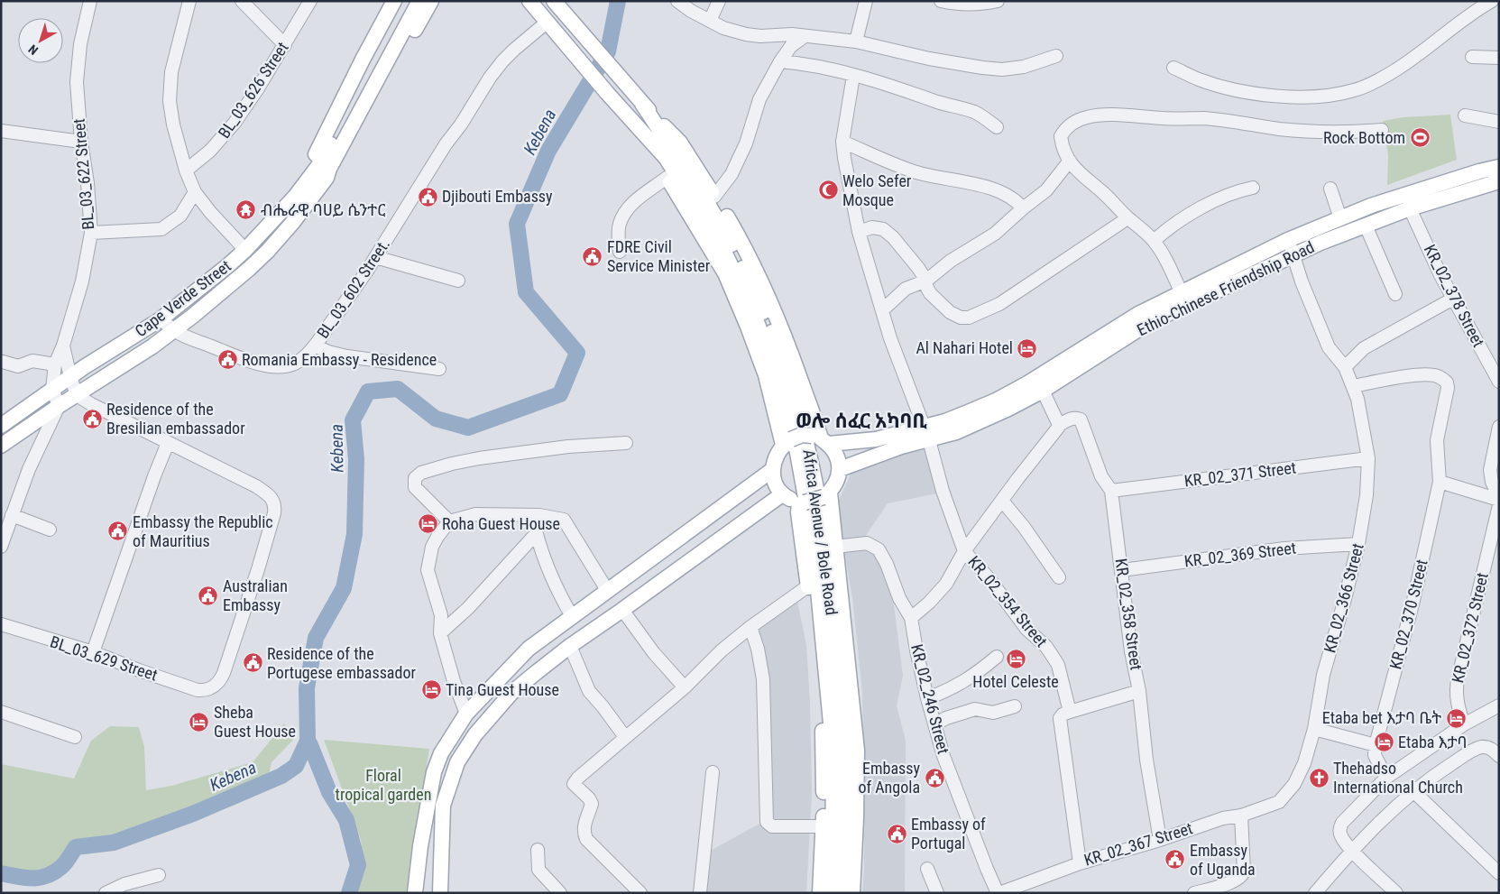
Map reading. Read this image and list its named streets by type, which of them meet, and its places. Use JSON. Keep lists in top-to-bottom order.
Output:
{
  "streets": {
    "main road": ["Ethio-Chinese Friendship Road", "Cape Verde Street", "Africa Avenue / Bole Road"],
    "street": [
      "BL_03_626 Street",
      "BL_03_622 Street",
      "BL_03_602 Street.",
      "KR_02_378 Street",
      "KR_02_371 Street",
      "KR_02_369 Street",
      "KR_02_366 Street",
      "KR_02_354 Street",
      "KR_02_358 Street",
      "KR_02_370 Street",
      "KR_02_372 Street",
      "BL_03_629 Street",
      "KR_02_246 Street",
      "KR_02_367 Street"
    ]
  },
  "crossings": [
    ["BL_03_622 Street", "Cape Verde Street"],
    ["BL_03_602 Street.", "Cape Verde Street"],
    ["BL_03_602 Street.", "Africa Avenue / Bole Road"],
    ["Ethio-Chinese Friendship Road", "KR_02_378 Street"],
    ["Ethio-Chinese Friendship Road", "Africa Avenue / Bole Road"],
    ["Ethio-Chinese Friendship Road", "KR_02_366 Street"],
    ["Ethio-Chinese Friendship Road", "KR_02_354 Street"],
    ["KR_02_371 Street", "KR_02_366 Street"],
    ["KR_02_371 Street", "KR_02_358 Street"],
    ["Africa Avenue / Bole Road", "KR_02_246 Street"],
    ["KR_02_369 Street", "KR_02_366 Street"],
    ["KR_02_369 Street", "KR_02_358 Street"],
    ["KR_02_366 Street", "KR_02_370 Street"],
    ["KR_02_366 Street", "KR_02_367 Street"],
    ["KR_02_358 Street", "KR_02_367 Street"],
    ["KR_02_246 Street", "KR_02_367 Street"]
  ],
  "districts": ["ወሎ ሰፈር አካባቢ"],
  "water": ["Kebena"],
  "parks": ["Floral tropical garden"],
  "places": {
    "sports": ["Rock Bottom"],
    "mosque": ["Welo Sefer Mosque"],
    "public building": [
      "Djibouti Embassy",
      "FDRE Civil Service Minister",
      "Romania Embassy - Residence",
      "Residence of the Bresilian embassador",
      "Embassy the Republic of Mauritius",
      "Australian Embassy",
      "Residence of the Portugese embassador",
      "Embassy of Angola",
      "Embassy of Portugal",
      "Embassy of Uganda"
    ],
    "temple": ["ብሔራዊ ባሀይ ሴንተር"],
    "hotel": [
      "Al Nahari Hotel",
      "Roha Guest House",
      "Hotel Celeste",
      "Tina Guest House",
      "Etaba bet እታባ ቤት",
      "Sheba Guest House",
      "Etaba እታባ"
    ],
    "church": ["Thehadso International Church"]
  },
  "north": "bottom left"
}
